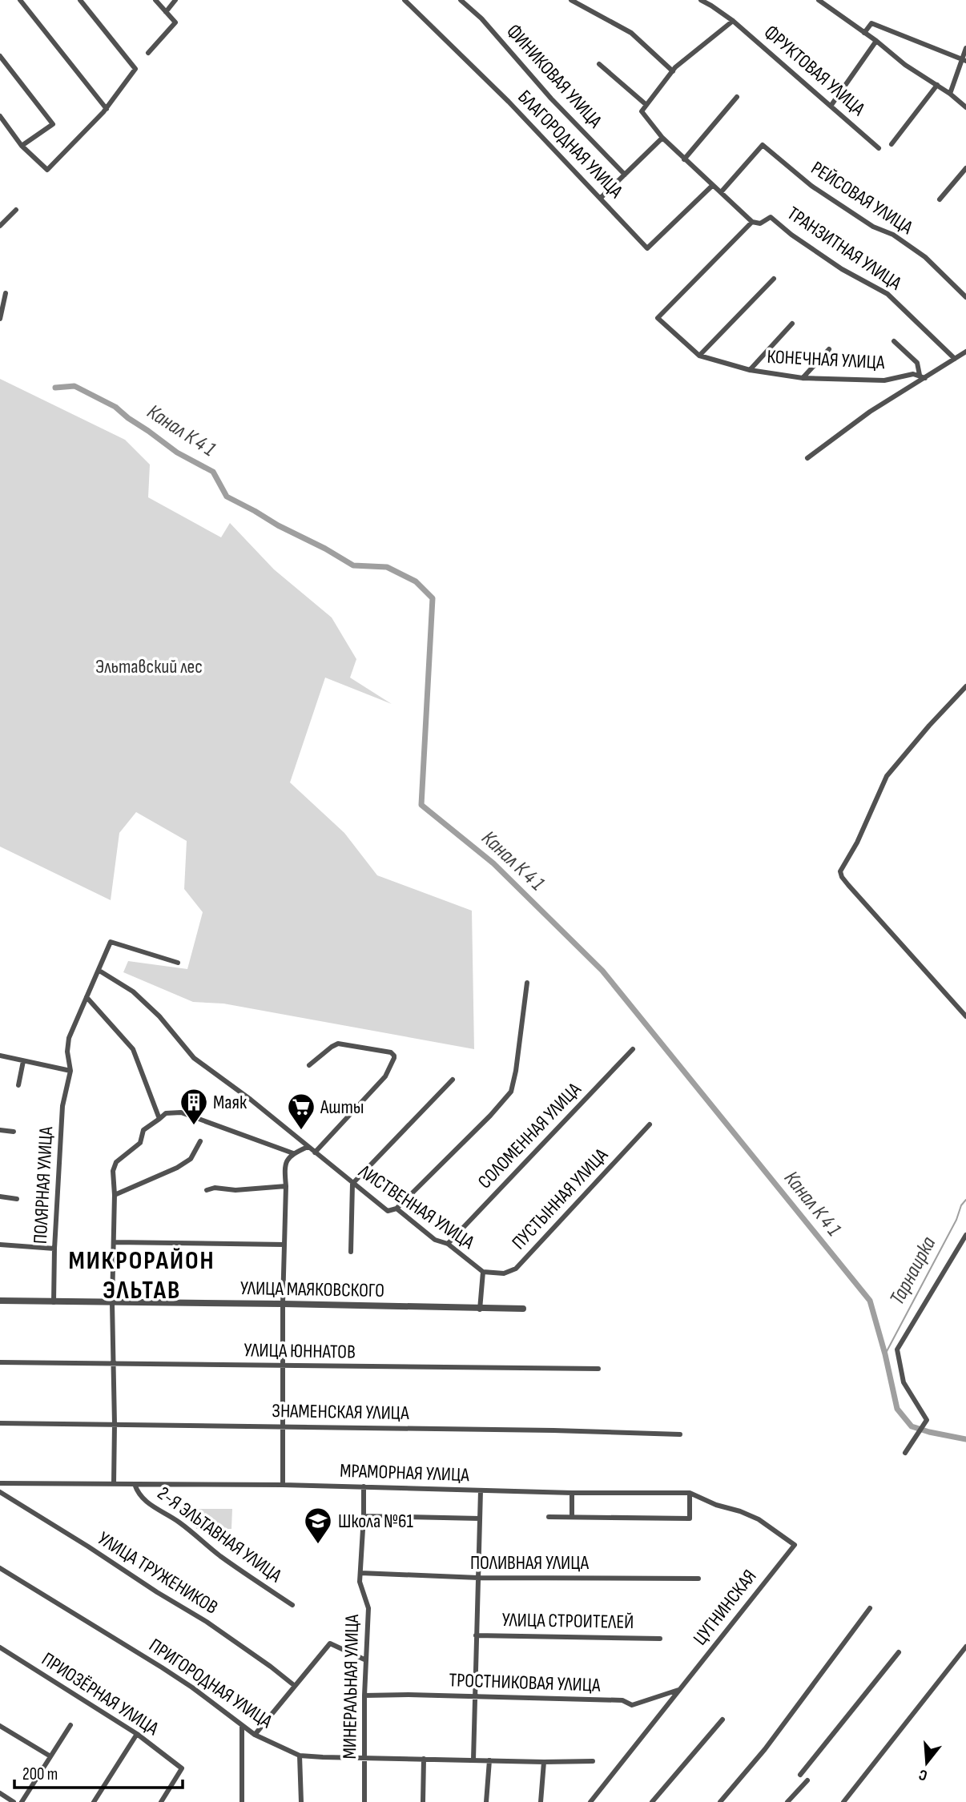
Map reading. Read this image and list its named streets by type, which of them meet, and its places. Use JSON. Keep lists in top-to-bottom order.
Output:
{
  "streets": {
    "street": [
      "ФРУКТОВАЯ УЛИЦА",
      "ФИНИКОВАЯ УЛИЦА",
      "БЛАГОРОДНАЯ УЛИЦА",
      "РЕЙСОВАЯ УЛИЦА",
      "ТРАНЗИТНАЯ УЛИЦА",
      "КОНЕЧНАЯ УЛИЦА",
      "СОЛОМЕННАЯ УЛИЦА",
      "ПОЛЯРНАЯ УЛИЦА",
      "ПУСТЫННАЯ УЛИЦА",
      "ЛИСТВЕННАЯ УЛИЦА",
      "УЛИЦА МАЯКОВСКОГО",
      "УЛИЦА ЮННАТОВ",
      "ЗНАМЕНСКАЯ УЛИЦА",
      "МРАМОРНАЯ УЛИЦА",
      "2-Я ЭЛЬТАВНАЯ УЛИЦА",
      "ПОЛИВНАЯ УЛИЦА",
      "УЛИЦА ТРУЖЕНИКОВ",
      "ЦУГНИНСКАЯ",
      "УЛИЦА СТРОИТЕЛЕЙ",
      "ТРОСТНИКОВАЯ УЛИЦА",
      "ПРИГОРОДНАЯ УЛИЦА",
      "МИНЕРАЛЬНАЯ УЛИЦА",
      "ПРИОЗЁРНАЯ УЛИЦА"
    ]
  },
  "crossings": [
    ["ТРАНЗИТНАЯ УЛИЦА", "КОНЕЧНАЯ УЛИЦА"],
    ["СОЛОМЕННАЯ УЛИЦА", "ЛИСТВЕННАЯ УЛИЦА"],
    ["ПОЛЯРНАЯ УЛИЦА", "ЛИСТВЕННАЯ УЛИЦА"],
    ["ПОЛЯРНАЯ УЛИЦА", "УЛИЦА МАЯКОВСКОГО"],
    ["ПУСТЫННАЯ УЛИЦА", "ЛИСТВЕННАЯ УЛИЦА"],
    ["ЛИСТВЕННАЯ УЛИЦА", "УЛИЦА МАЯКОВСКОГО"],
    ["МРАМОРНАЯ УЛИЦА", "2-Я ЭЛЬТАВНАЯ УЛИЦА"],
    ["МРАМОРНАЯ УЛИЦА", "ЦУГНИНСКАЯ"],
    ["МРАМОРНАЯ УЛИЦА", "МИНЕРАЛЬНАЯ УЛИЦА"],
    ["ПОЛИВНАЯ УЛИЦА", "МИНЕРАЛЬНАЯ УЛИЦА"],
    ["ЦУГНИНСКАЯ", "ТРОСТНИКОВАЯ УЛИЦА"],
    ["ТРОСТНИКОВАЯ УЛИЦА", "МИНЕРАЛЬНАЯ УЛИЦА"],
    ["ПРИГОРОДНАЯ УЛИЦА", "МИНЕРАЛЬНАЯ УЛИЦА"]
  ],
  "districts": ["МИКРОРАЙОН ЭЛЬТАВ"],
  "water": ["Канал К 4 1", "Тарнаирка"],
  "parks": ["Эльтавский лес"],
  "places": {
    "building": ["Маяк"],
    "supermarket": ["Ашты"],
    "school or university": ["Школа №61"]
  },
  "scale_bar": "200 m",
  "north": "bottom"
}
